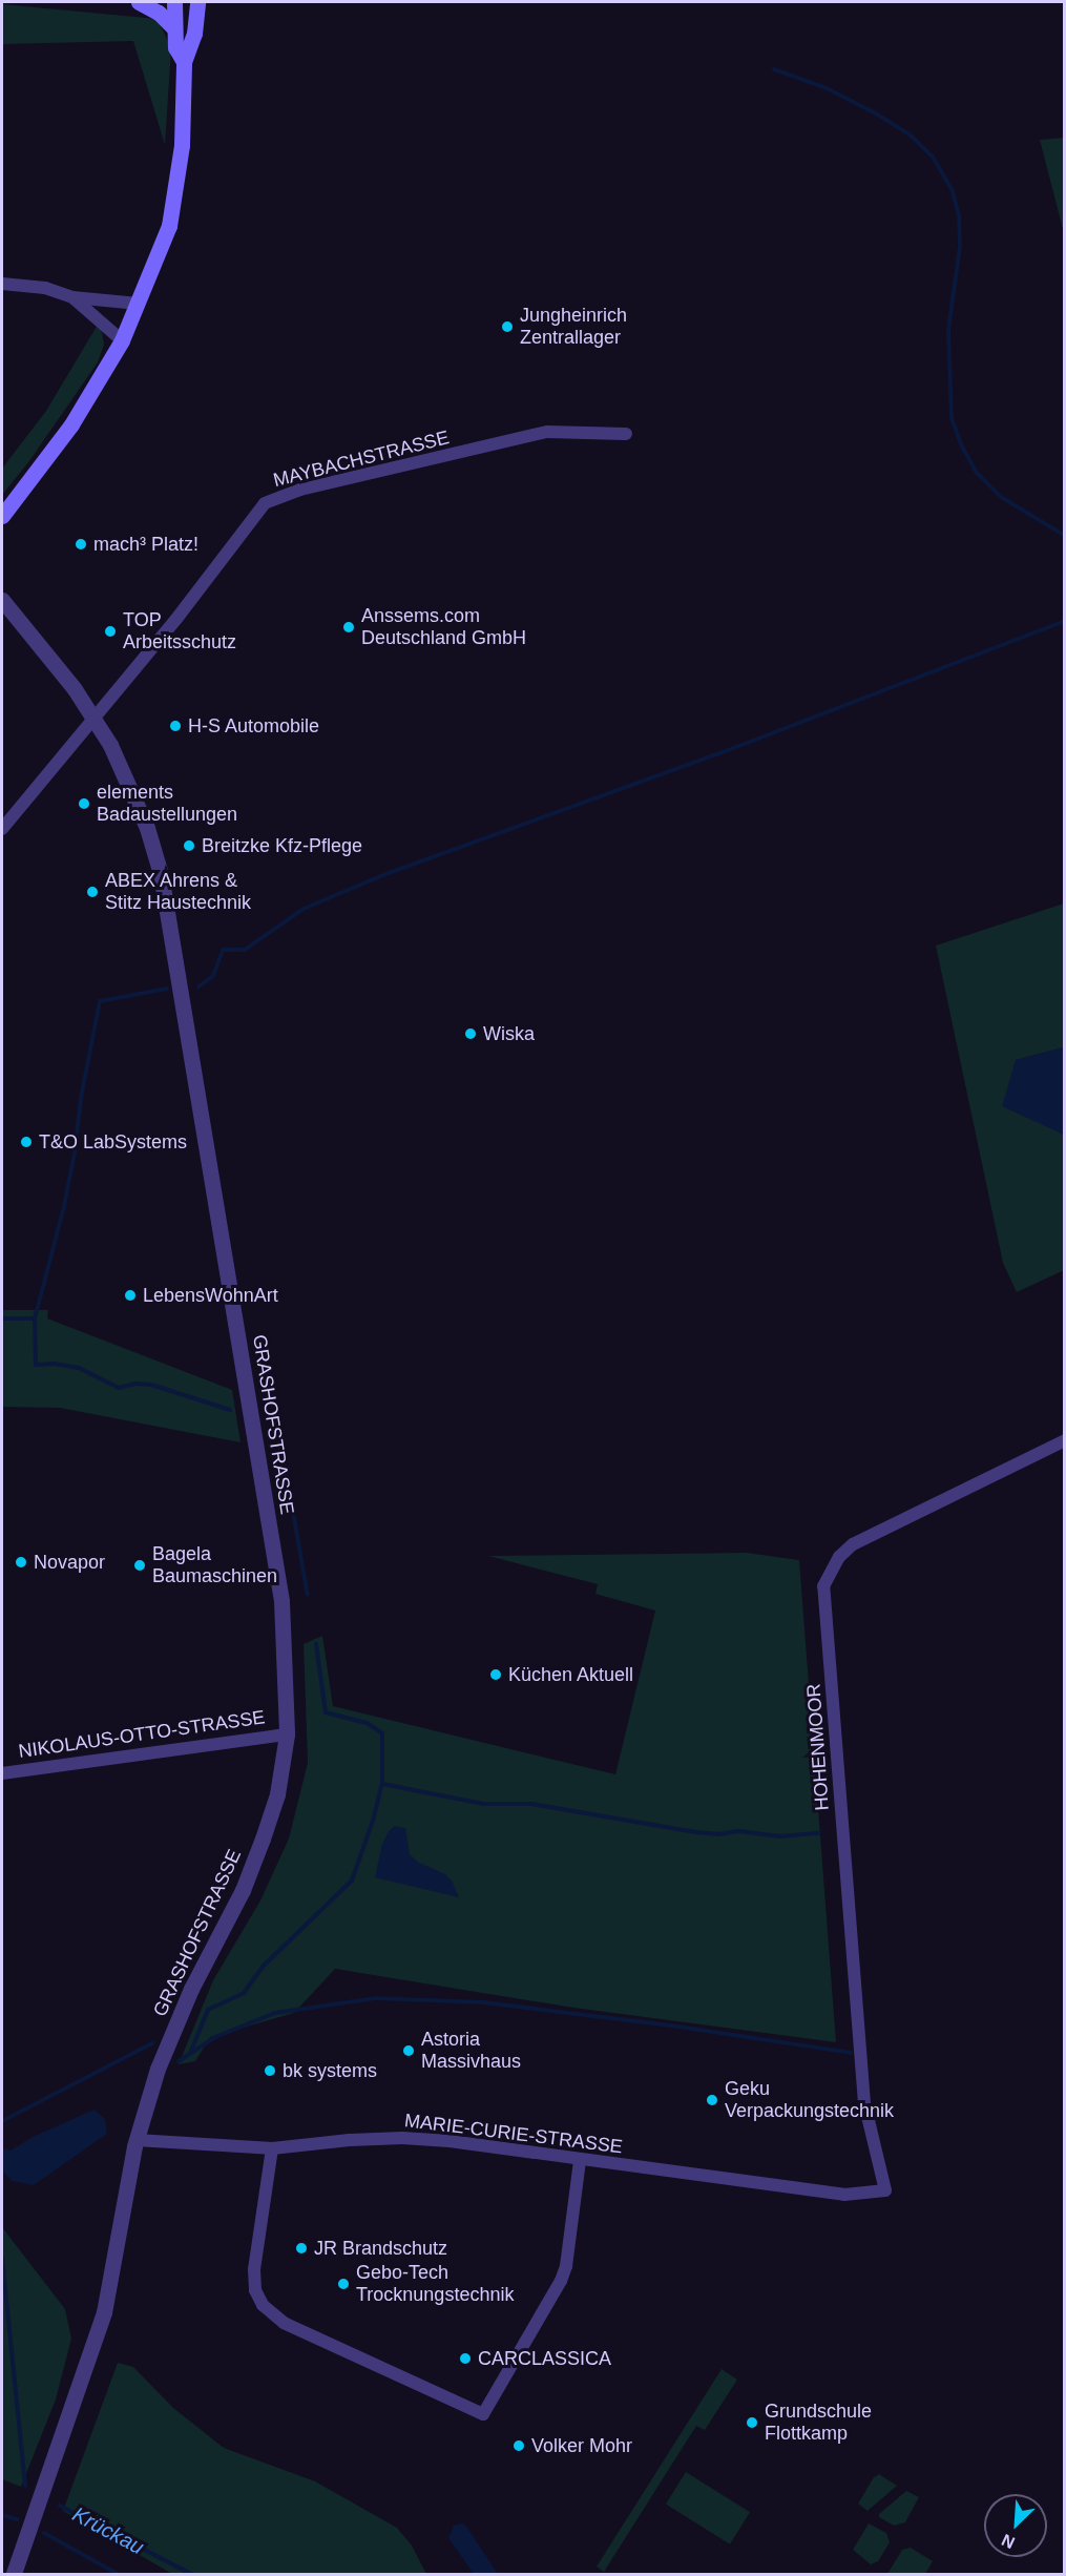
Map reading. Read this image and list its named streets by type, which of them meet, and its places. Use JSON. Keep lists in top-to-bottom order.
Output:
{
  "streets": {
    "street": [
      "MAYBACHSTRASSE",
      "GRASHOFSTRASSE",
      "NIKOLAUS-OTTO-STRASSE",
      "HOHENMOOR",
      "MARIE-CURIE-STRASSE"
    ]
  },
  "crossings": [
    ["MAYBACHSTRASSE", "GRASHOFSTRASSE"],
    ["GRASHOFSTRASSE", "NIKOLAUS-OTTO-STRASSE"],
    ["GRASHOFSTRASSE", "MARIE-CURIE-STRASSE"],
    ["HOHENMOOR", "MARIE-CURIE-STRASSE"]
  ],
  "water": ["Krückau"],
  "places": [
    "Jungheinrich Zentrallager",
    "mach³ Platz!",
    "Anssems.com Deutschland GmbH",
    "TOP Arbeitsschutz",
    "H-S Automobile",
    "elements Badaustellungen",
    "Breitzke Kfz-Pflege",
    "ABEX Ahrens & Stitz Haustechnik",
    "Wiska",
    "T&O LabSystems",
    "LebensWohnArt",
    "Novapor",
    "Bagela Baumaschinen",
    "Küchen Aktuell",
    "Astoria Massivhaus",
    "bk systems",
    "Geku Verpackungstechnik",
    "JR Brandschutz",
    "Gebo-Tech Trocknungstechnik",
    "CARCLASSICA",
    "Grundschule Flottkamp",
    "Volker Mohr"
  ],
  "north": "bottom left"
}
